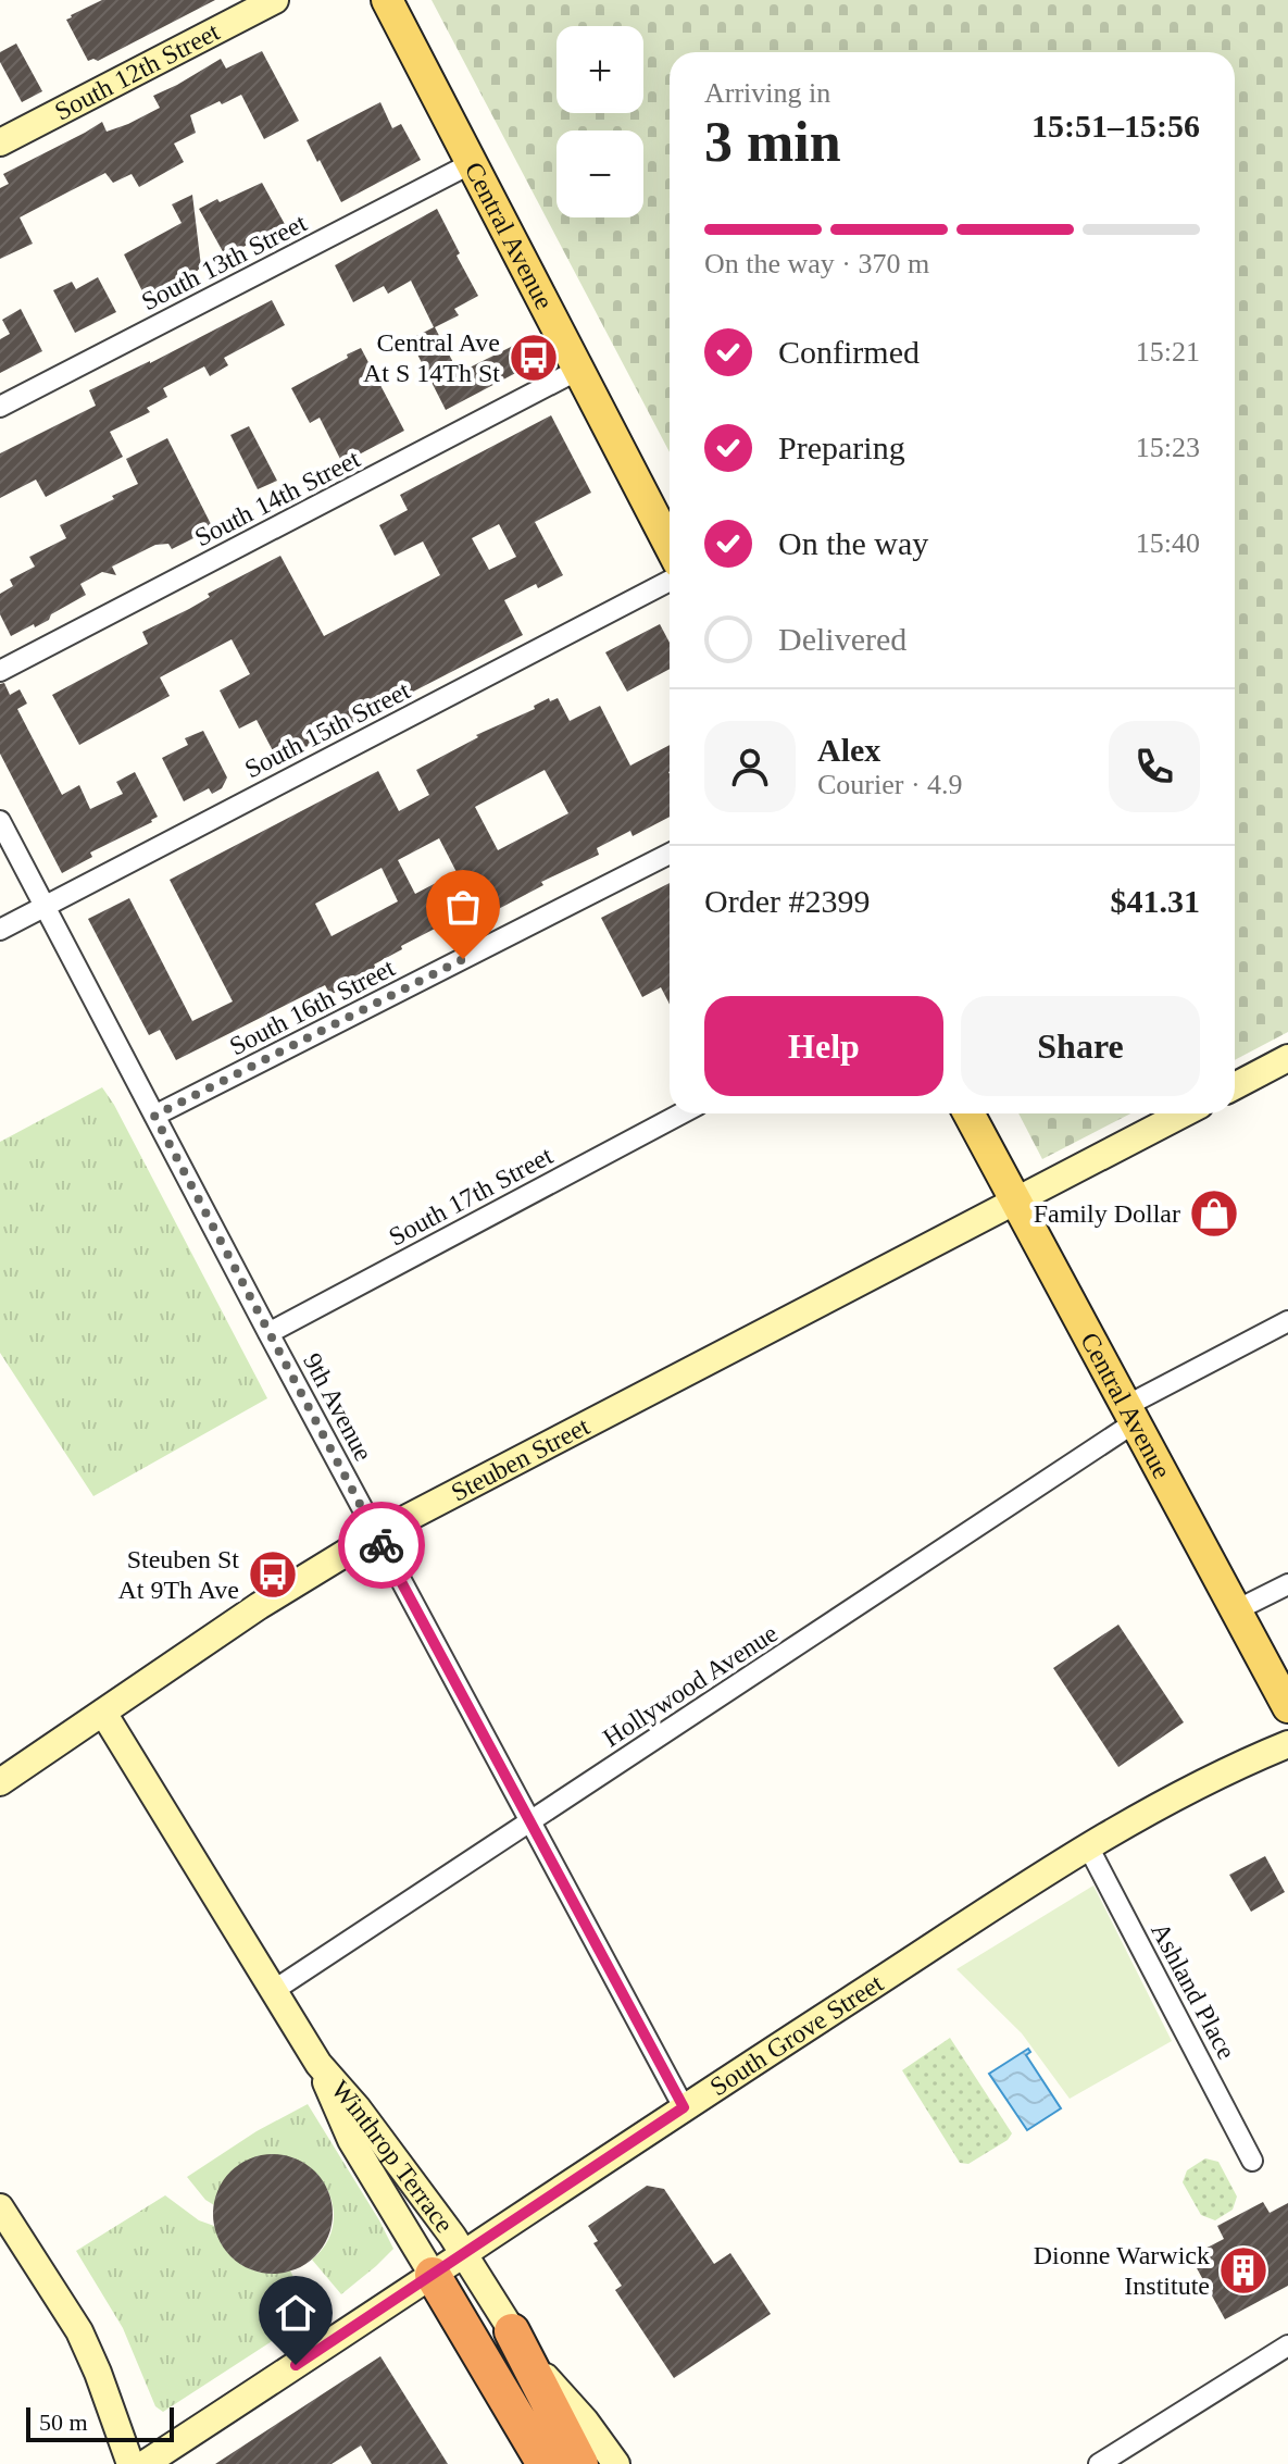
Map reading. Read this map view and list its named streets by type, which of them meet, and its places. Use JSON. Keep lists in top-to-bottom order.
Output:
{
  "streets": {
    "main road": [
      "South 12th Street",
      "Central Avenue",
      "Steuben Street",
      "South Grove Street",
      "Winthrop Terrace"
    ],
    "street": [
      "South 13th Street",
      "South 14th Street",
      "South 15th Street",
      "South 16th Street",
      "South 17th Street",
      "9th Avenue",
      "Hollywood Avenue",
      "Ashland Place"
    ]
  },
  "crossings": [
    ["Central Avenue", "South 13th Street"],
    ["Central Avenue", "South 14th Street"],
    ["Central Avenue", "Steuben Street"],
    ["Central Avenue", "Hollywood Avenue"],
    ["South 15th Street", "9th Avenue"],
    ["South 16th Street", "9th Avenue"],
    ["South 17th Street", "9th Avenue"],
    ["9th Avenue", "Steuben Street"],
    ["9th Avenue", "Hollywood Avenue"],
    ["9th Avenue", "South Grove Street"],
    ["Steuben Street", "Winthrop Terrace"],
    ["Hollywood Avenue", "Winthrop Terrace"],
    ["Ashland Place", "South Grove Street"],
    ["South Grove Street", "Winthrop Terrace"]
  ],
  "places": {
    "bus stop": ["Central Ave At S 14Th St", "Steuben St At 9Th Ave"],
    "shop": ["Family Dollar"],
    "building": ["Dionne Warwick Institute"]
  },
  "scale_bar": "50 m",
  "page": {
    "map_buttons": ["+", "−"],
    "heading": ["3 min", "Arriving in", "15:51–15:56"],
    "panel": [
      "Alex",
      "Courier · 4.9",
      "Order #2399",
      "$41.31"
    ],
    "bar": "On the way · 370 m",
    "list": [
      ["Confirmed", "15:21"],
      ["Preparing", "15:23"],
      ["On the way", "15:40"],
      "Delivered"
    ],
    "buttons": ["Help", "Share"],
    "scale": "50 m"
  }
}
